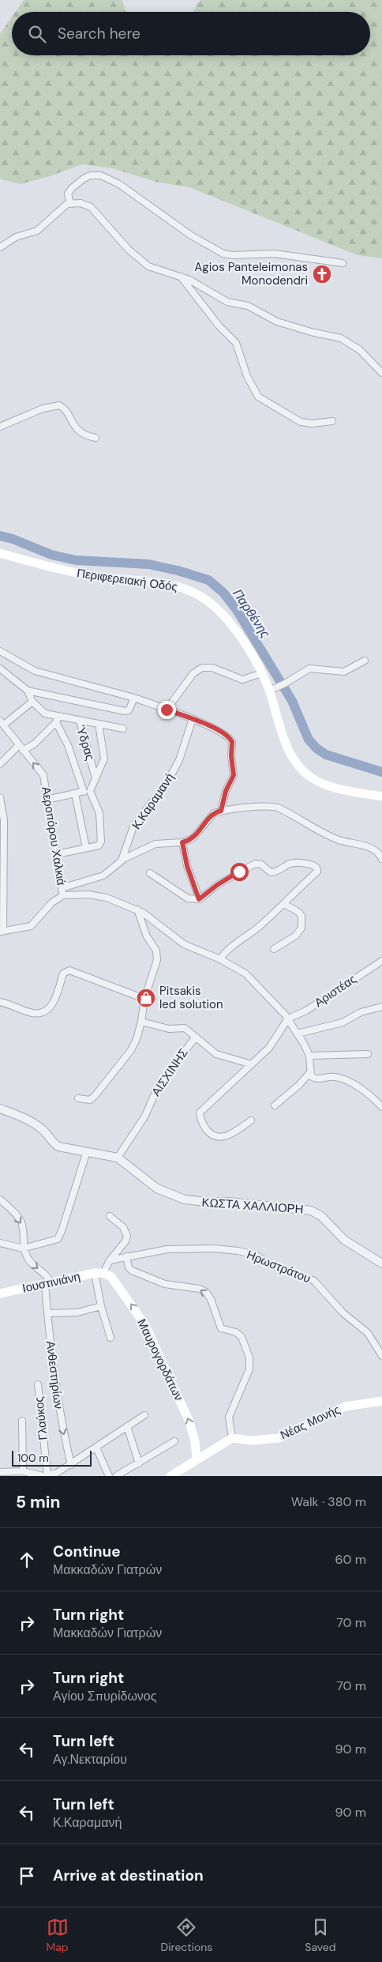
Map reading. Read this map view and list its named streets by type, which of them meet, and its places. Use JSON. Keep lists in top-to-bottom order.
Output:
{
  "streets": {
    "main road": [
      "Περιφερειακή Οδός",
      "Ιουστινιάνη",
      "Μαυρογορδάτων",
      "Νέας Μονής"
    ],
    "street": [
      "Ύδρας",
      "Κ.Καραμανή",
      "Αεροπόρου Χαλκιά",
      "Αριστέας",
      "ΑΙΣΧΙΝΗΣ",
      "ΚΩΣΤΑ ΧΑΛΛΙΟΡΗ",
      "Ηρωστράτου",
      "Ανθεστηρίων",
      "Γλαύκος"
    ]
  },
  "crossings": [
    ["ΑΙΣΧΙΝΗΣ", "ΚΩΣΤΑ ΧΑΛΛΙΟΡΗ"],
    ["Ιουστινιάνη", "Μαυρογορδάτων"],
    ["Ιουστινιάνη", "Ανθεστηρίων"]
  ],
  "one_way": ["Μαυρογορδάτων"],
  "water": ["Παρθένης"],
  "places": {
    "church": ["Agios Panteleimonas Monodendri"],
    "shop": ["Pitsakis led solution"]
  },
  "scale_bar": "100 m",
  "page": {
    "search": "Search here",
    "scale": "100 m",
    "heading": ["5 min", "Walk · 380 m"],
    "list": [
      ["Continue", "Μακκαδών Γιατρών", "60 m"],
      ["Turn right", "Μακκαδών Γιατρών", "70 m"],
      ["Turn right", "Αγίου Σπυρίδωνος", "70 m"],
      ["Turn left", "Αγ.Νεκταρίου", "90 m"],
      ["Turn left", "Κ.Καραμανή", "90 m"],
      "Arrive at destination"
    ],
    "nav": ["Map", "Directions", "Saved"]
  }
}
